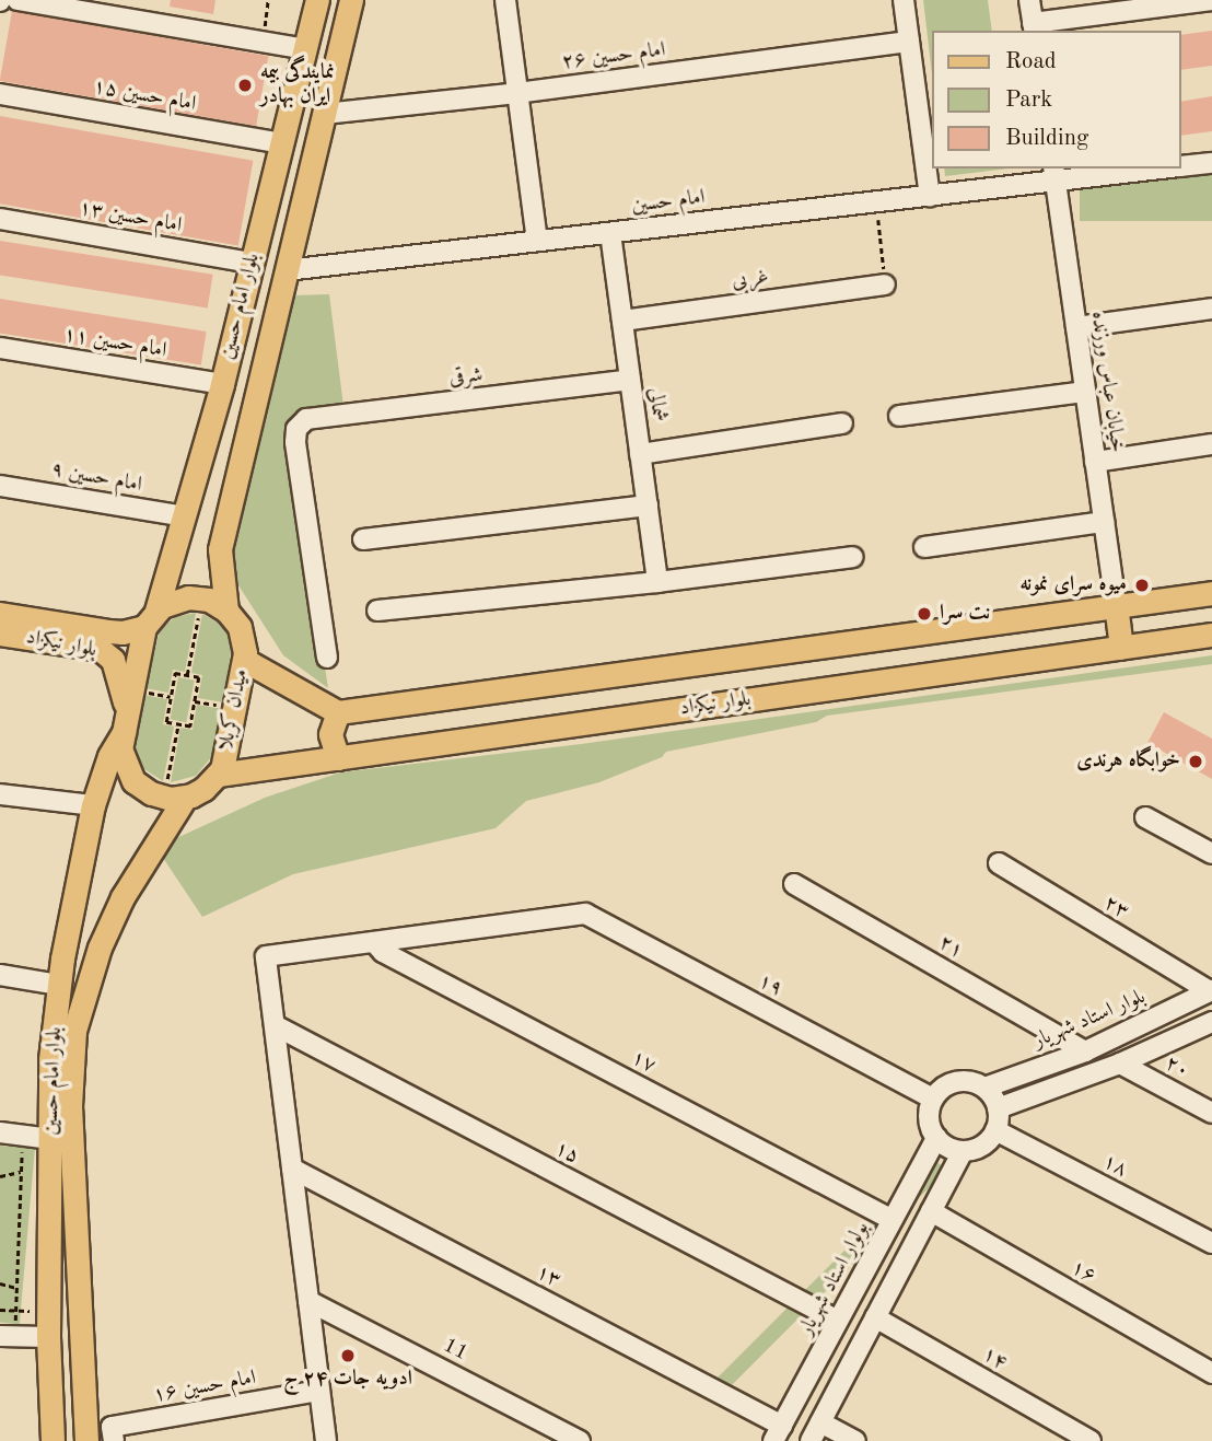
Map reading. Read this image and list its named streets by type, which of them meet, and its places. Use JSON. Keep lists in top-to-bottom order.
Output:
{
  "streets": {
    "main road": ["بلوار امام حسین", "بلوار نیکزاد", "میدان کربلا"],
    "street": [
      "امام حسین ۲۶",
      "امام حسین ۱۵",
      "امام حسین",
      "امام حسین ۱۳",
      "غربی",
      "امام حسین ۱۱",
      "شرقی",
      "خیابان عباس ورزنده",
      "شمالی",
      "امام حسین ۹",
      "۲۳",
      "۲۱",
      "۱۹",
      "بلوار استاد شهریار",
      "۱۷",
      "۲۰",
      "۱۵",
      "۱۸",
      "۱۶",
      "۱۳",
      "بولوار استاد شهریار",
      "11",
      "۱۴",
      "امام حسین ۱۶"
    ]
  },
  "crossings": [
    ["امام حسین ۲۶", "بلوار امام حسین"],
    ["امام حسین ۱۵", "بلوار امام حسین"],
    ["امام حسین", "بلوار امام حسین"],
    ["امام حسین", "خیابان عباس ورزنده"],
    ["امام حسین", "شمالی"],
    ["امام حسین ۱۳", "بلوار امام حسین"],
    ["غربی", "شمالی"],
    ["بلوار امام حسین", "امام حسین ۱۱"],
    ["بلوار امام حسین", "امام حسین ۹"],
    ["بلوار امام حسین", "بلوار نیکزاد"],
    ["بلوار امام حسین", "میدان کربلا"],
    ["شرقی", "شمالی"],
    ["بلوار نیکزاد", "میدان کربلا"],
    ["۲۳", "بلوار استاد شهریار"],
    ["۲۱", "بلوار استاد شهریار"],
    ["۱۹", "بلوار استاد شهریار"],
    ["۱۹", "۱۷"],
    ["۱۹", "۱۸"],
    ["۱۹", "بولوار استاد شهریار"],
    ["بلوار استاد شهریار", "۱۸"],
    ["بلوار استاد شهریار", "بولوار استاد شهریار"],
    ["۱۷", "بولوار استاد شهریار"],
    ["۱۵", "بولوار استاد شهریار"],
    ["۱۸", "بولوار استاد شهریار"],
    ["۱۳", "بولوار استاد شهریار"]
  ],
  "places": [
    "نمایندگی بیمه ایران بهادر",
    "میوه سرای نمونه",
    "نت سرا",
    "خوابگاه هرندی",
    "ادویه جات ۲۴ ج"
  ],
  "legend": ["Road", "Park", "Building"]
}
